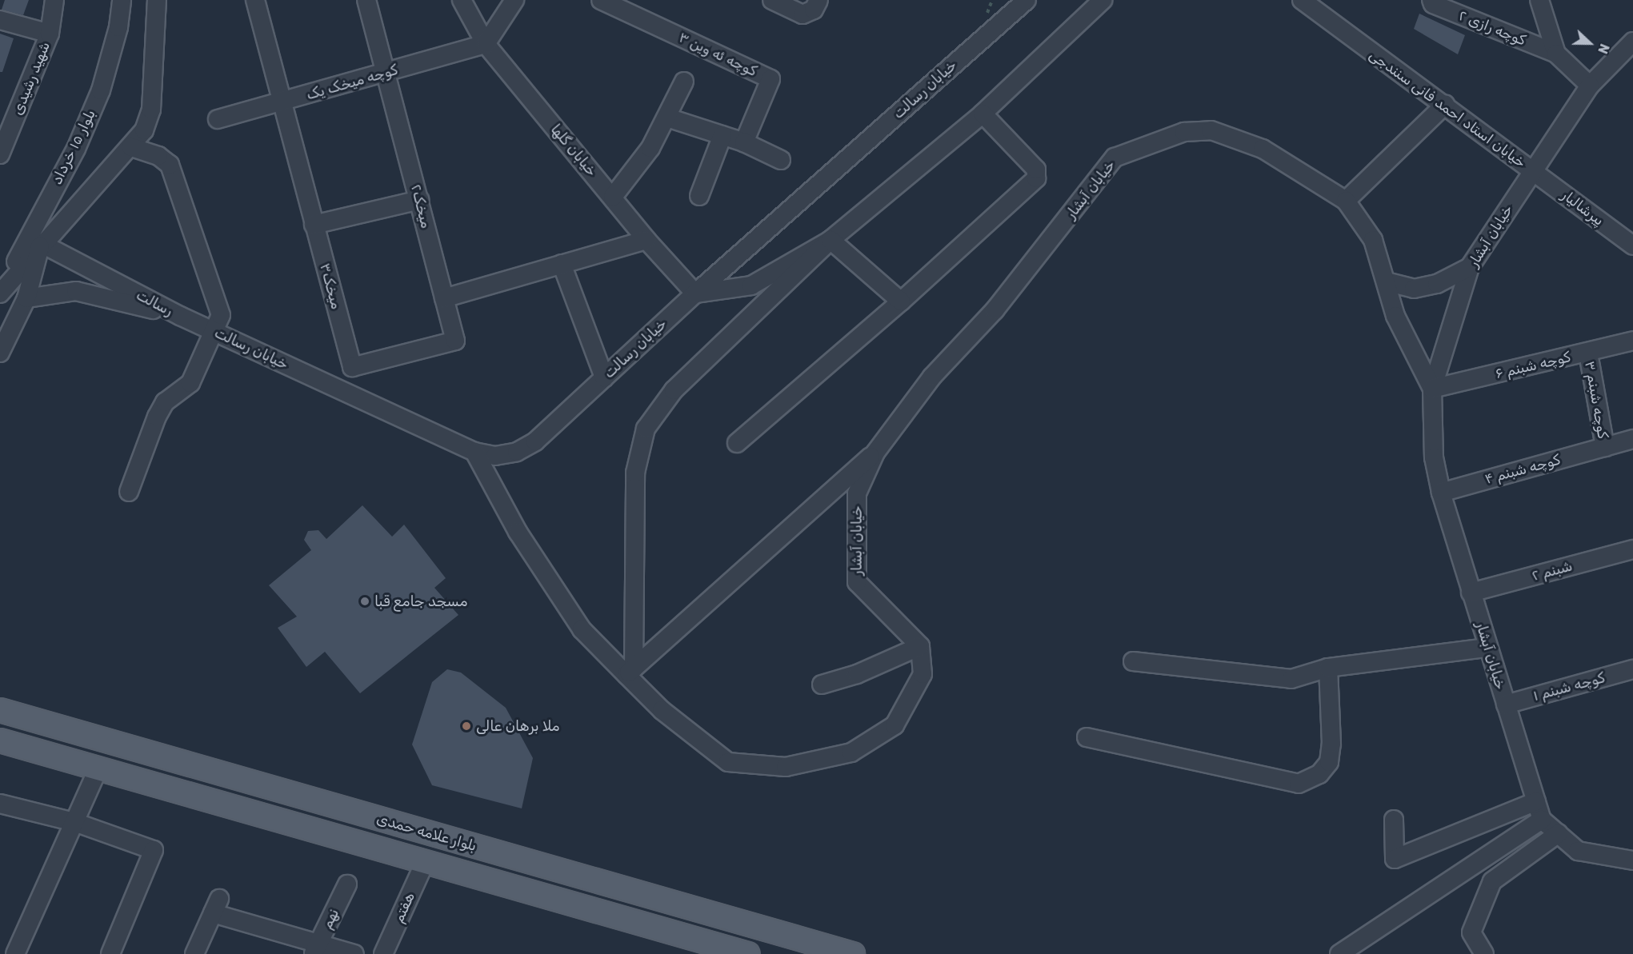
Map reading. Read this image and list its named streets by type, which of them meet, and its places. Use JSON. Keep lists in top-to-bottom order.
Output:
{
  "streets": {
    "main road": ["بلوار علامه حمدی"],
    "street": [
      "کوچه رازی ۲",
      "کوچه ئه وین ۳",
      "شهید رشیدی",
      "کوچه میخک یک",
      "خیابان رسالت",
      "خیابان استاد احمد فانی سنندجی",
      "بلوار ۱۵ خرداد",
      "خیابان گلها",
      "خیابان آبشار",
      "میخک۲",
      "پیرشالیار",
      "میخک۳",
      "رسالت",
      "کوچه شبنم ۶",
      "کوچه شبنم ۳",
      "کوچه شبنم ۴",
      "شبنم ۲",
      "کوچه شبنم ۱",
      "هفتم",
      "نهم"
    ]
  },
  "crossings": [
    ["کوچه میخک یک", "خیابان گلها"],
    ["کوچه میخک یک", "میخک۲"],
    ["کوچه میخک یک", "میخک۳"],
    ["خیابان رسالت", "خیابان گلها"],
    ["خیابان رسالت", "رسالت"],
    ["خیابان استاد احمد فانی سنندجی", "خیابان آبشار"],
    ["خیابان استاد احمد فانی سنندجی", "پیرشالیار"],
    ["خیابان آبشار", "پیرشالیار"],
    ["خیابان آبشار", "کوچه شبنم ۶"],
    ["خیابان آبشار", "کوچه شبنم ۴"],
    ["خیابان آبشار", "شبنم ۲"],
    ["خیابان آبشار", "کوچه شبنم ۱"],
    ["میخک۲", "میخک۳"],
    ["کوچه شبنم ۶", "کوچه شبنم ۳"],
    ["کوچه شبنم ۳", "کوچه شبنم ۴"],
    ["بلوار علامه حمدی", "هفتم"]
  ],
  "places": ["مسجد جامع قبا", "ملا برهان عالی"],
  "north": "right"
}
